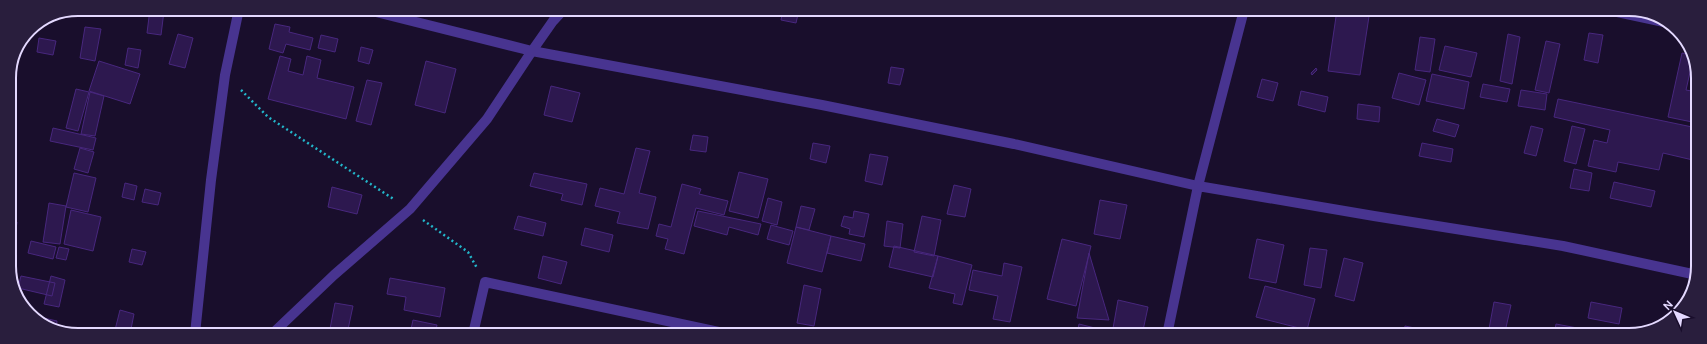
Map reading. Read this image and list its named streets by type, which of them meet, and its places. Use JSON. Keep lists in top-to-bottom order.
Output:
{
  "north": "top left"
}
